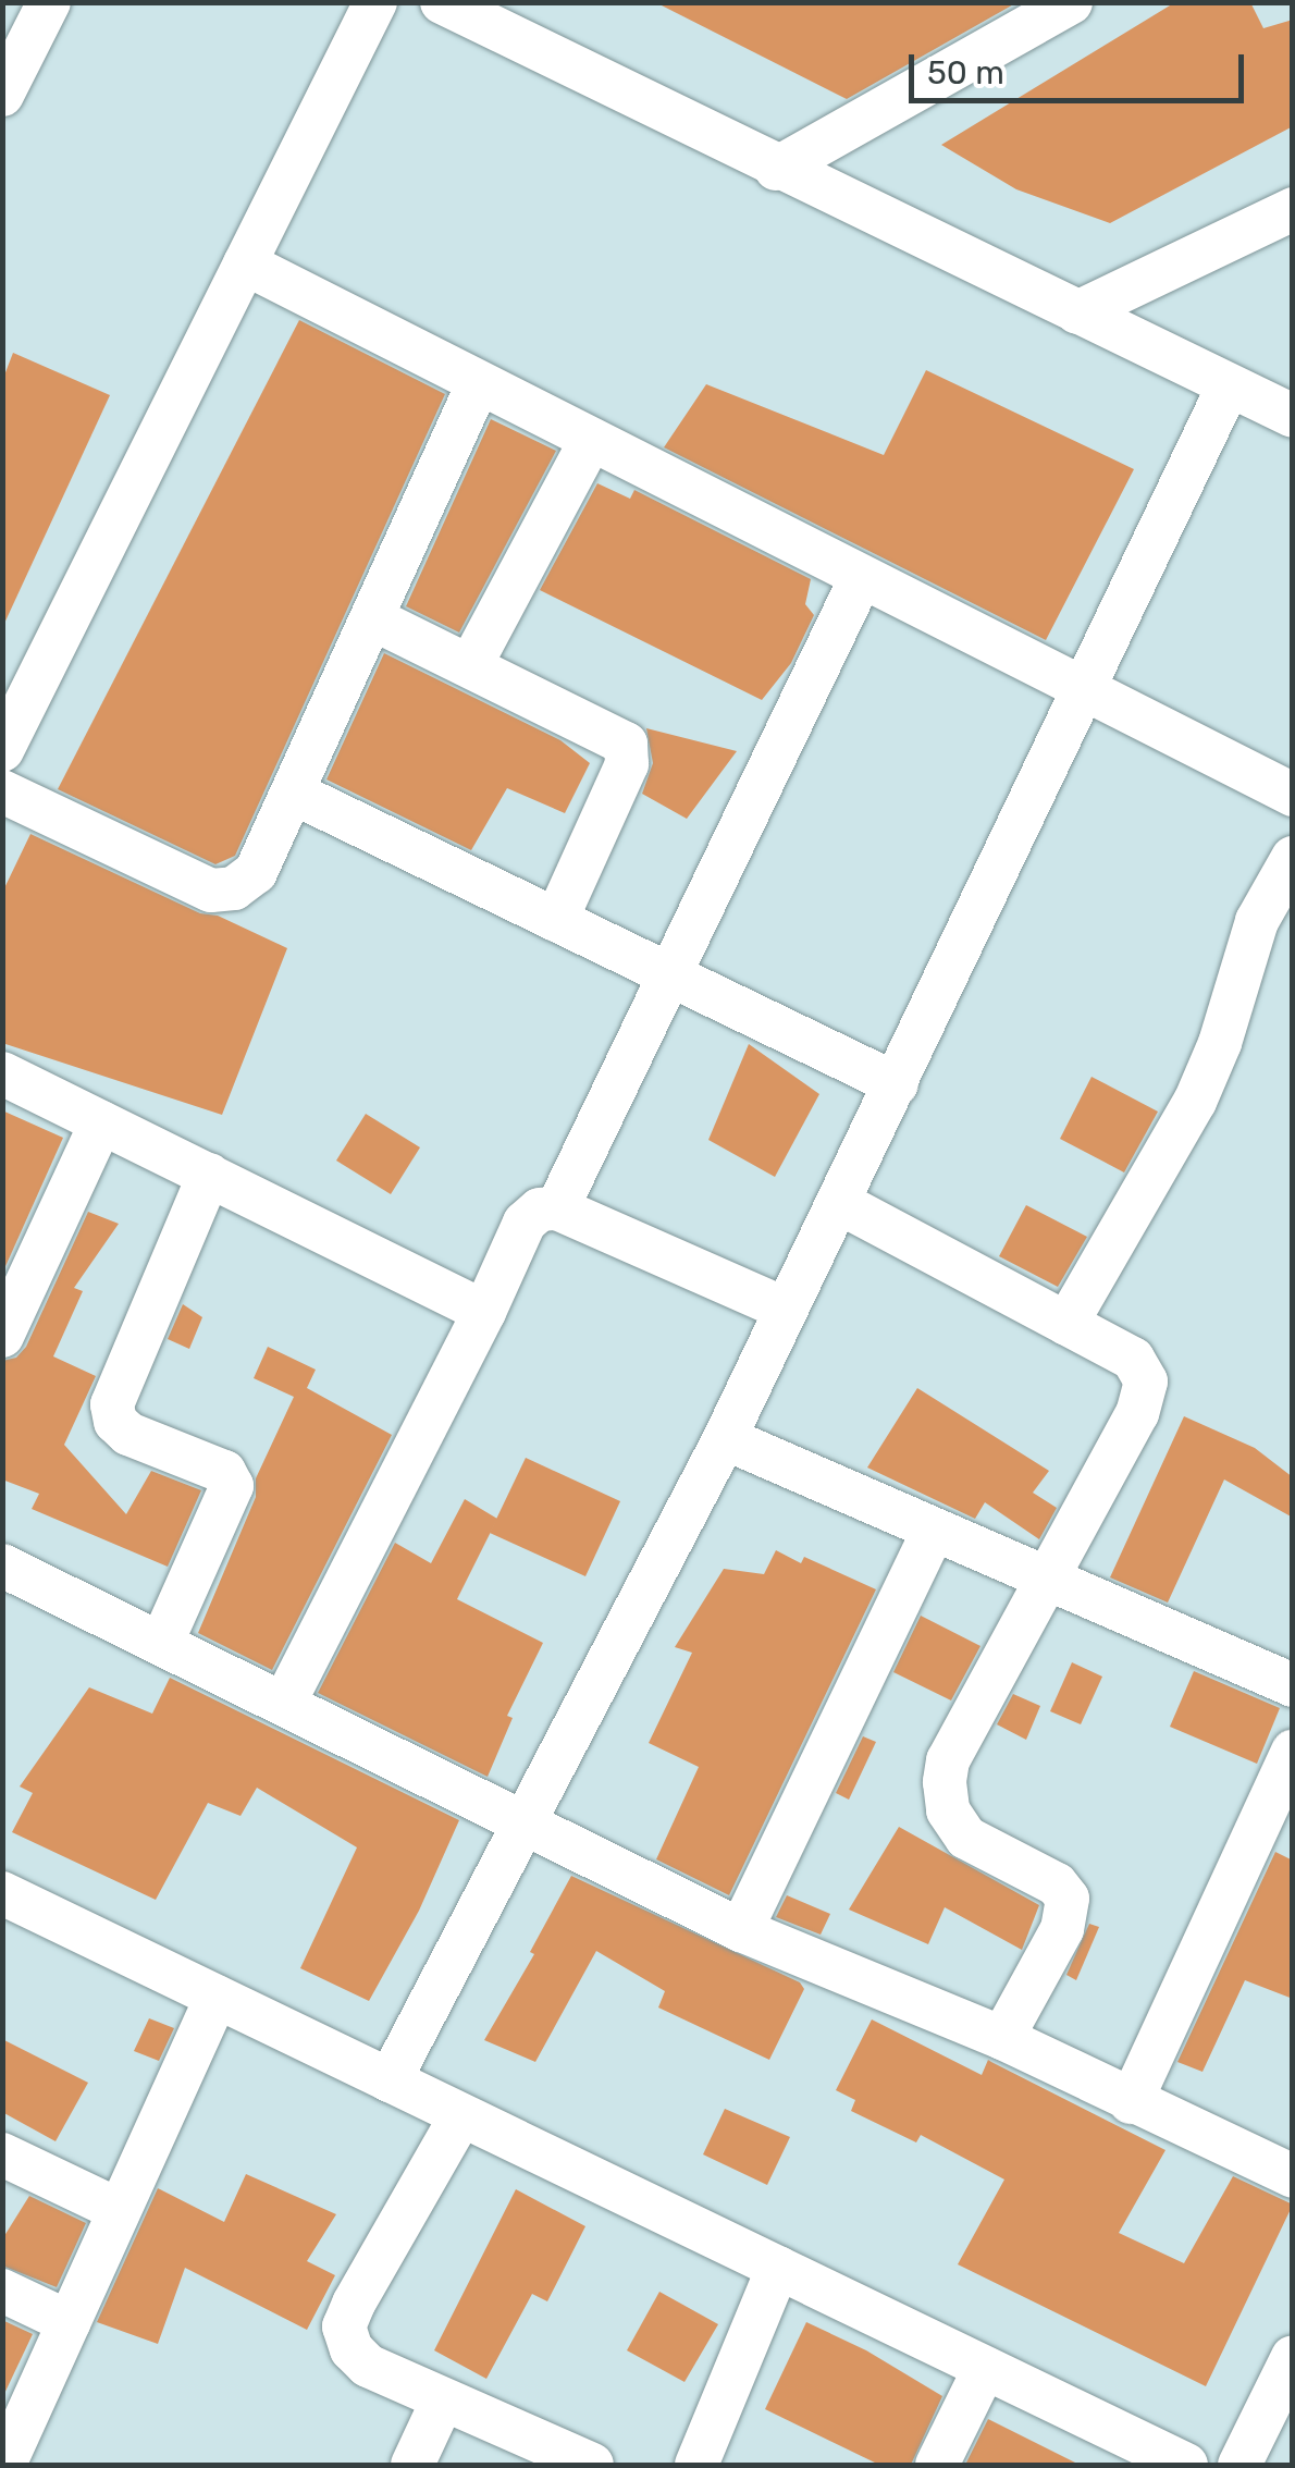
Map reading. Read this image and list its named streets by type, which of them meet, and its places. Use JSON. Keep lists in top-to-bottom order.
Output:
{
  "scale_bar": "50 m"
}
